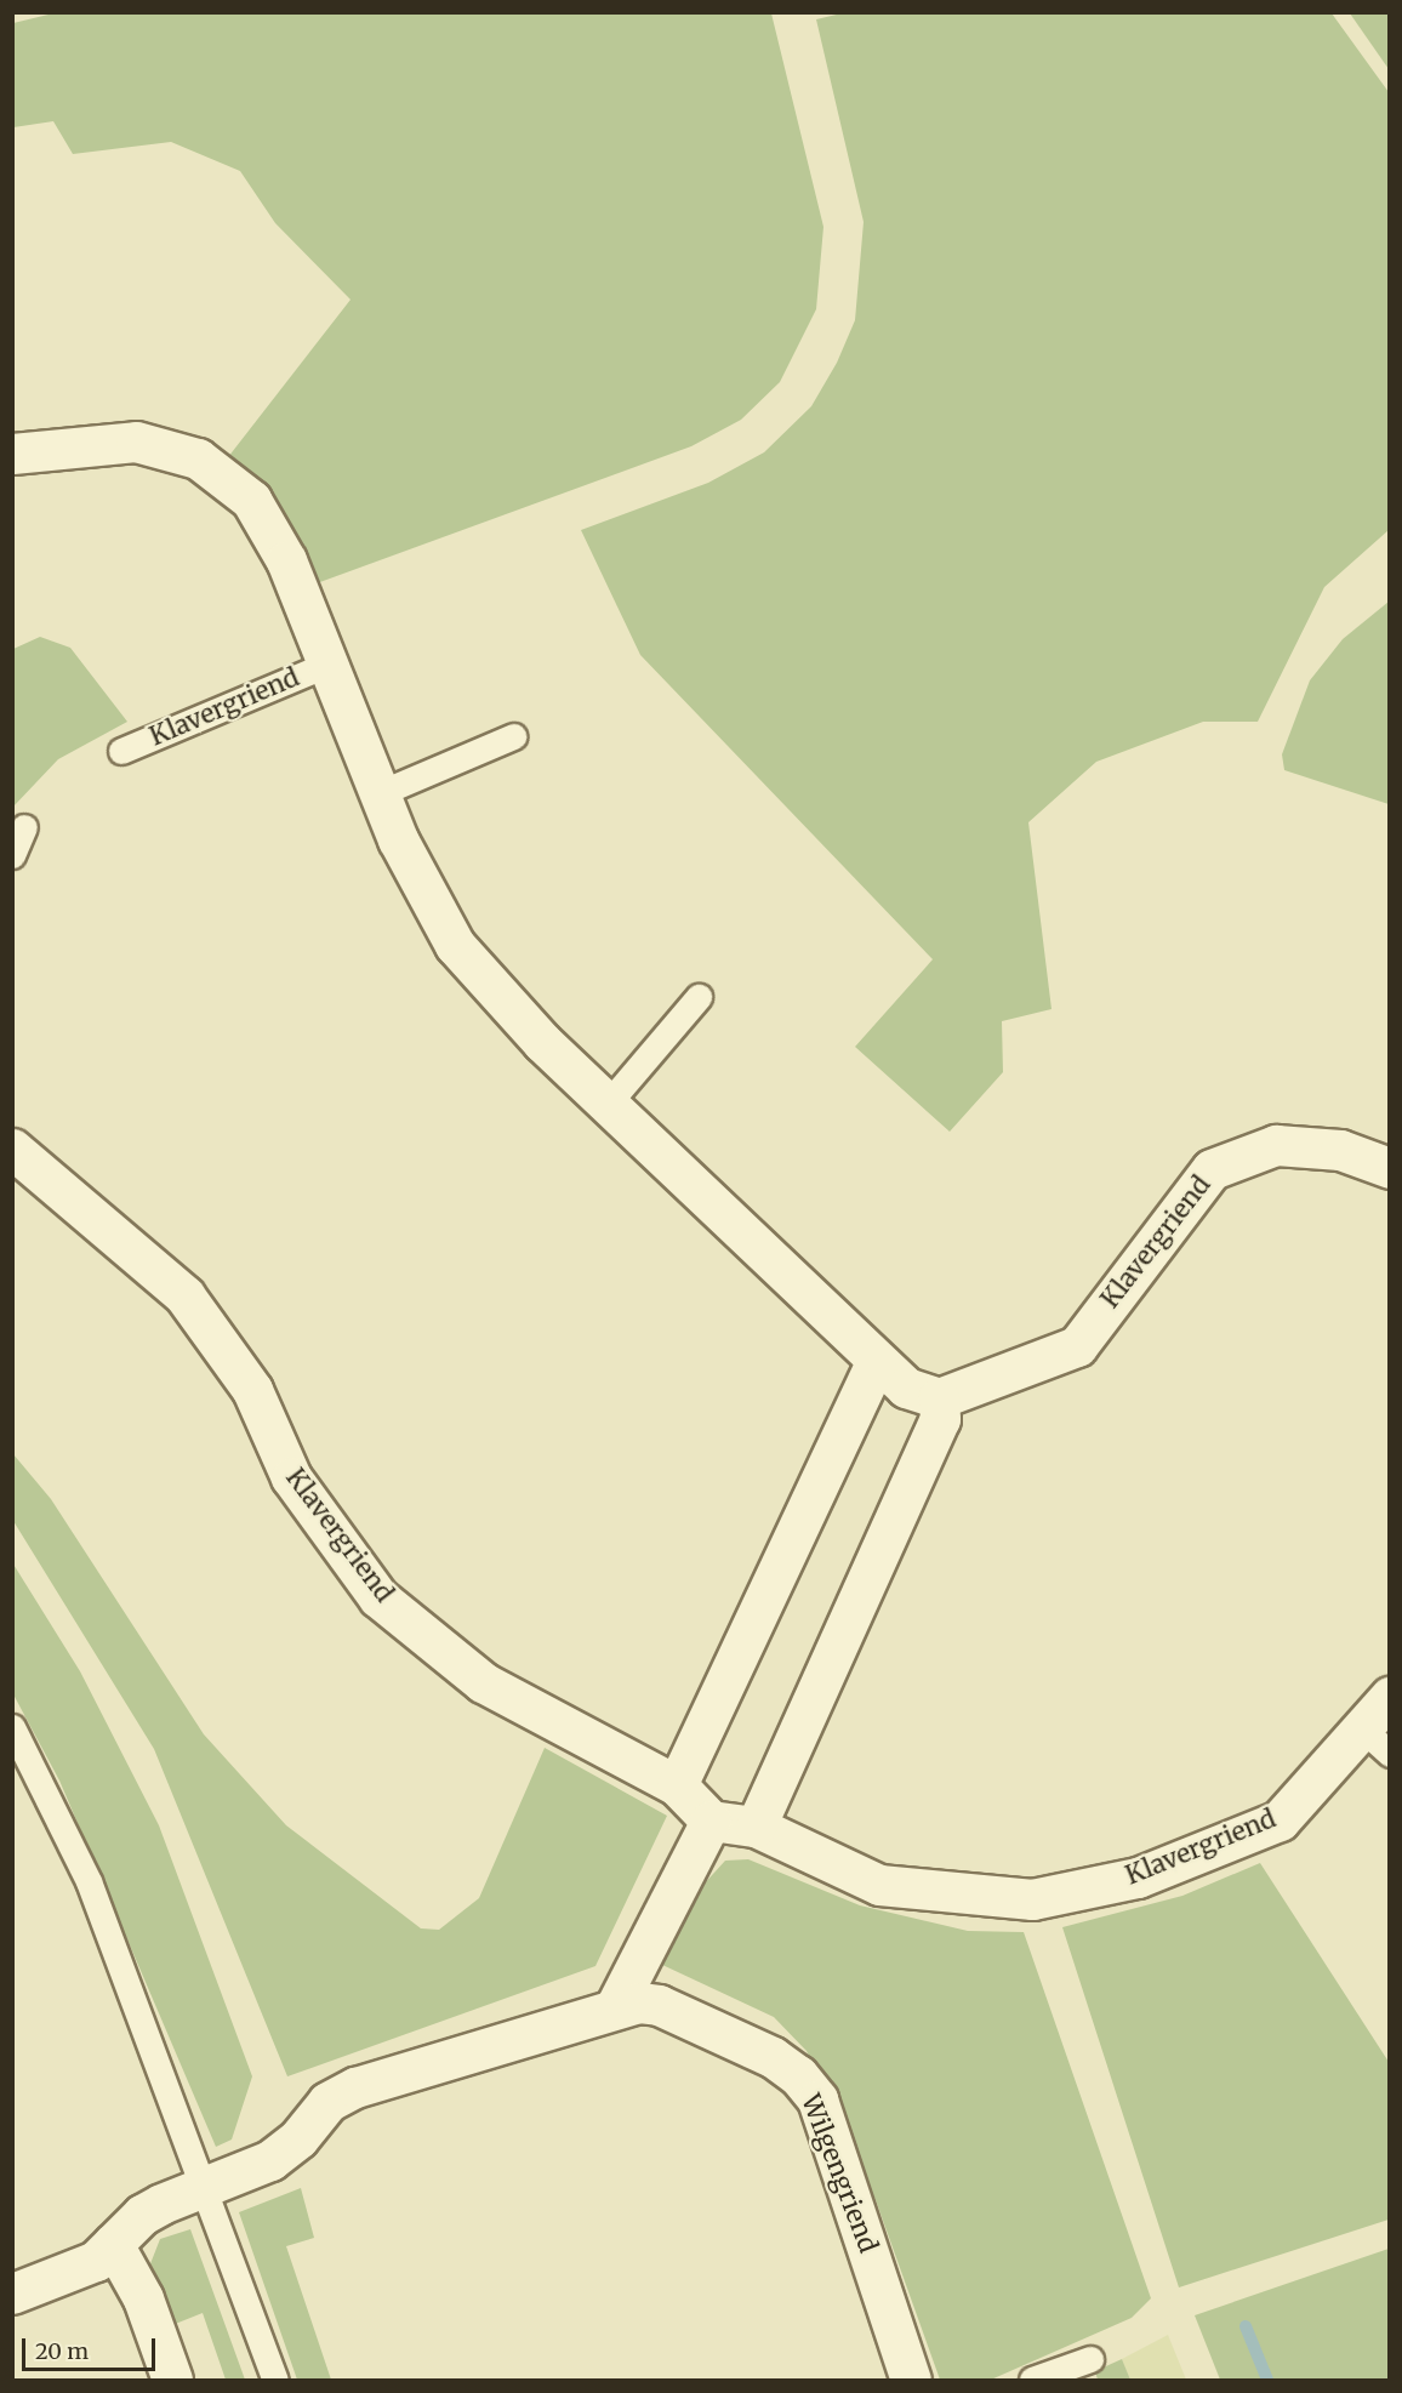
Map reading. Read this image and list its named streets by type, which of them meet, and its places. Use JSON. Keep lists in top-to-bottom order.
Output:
{
  "streets": {
    "street": ["Klavergriend", "Wilgengriend"]
  },
  "scale_bar": "20 m"
}
